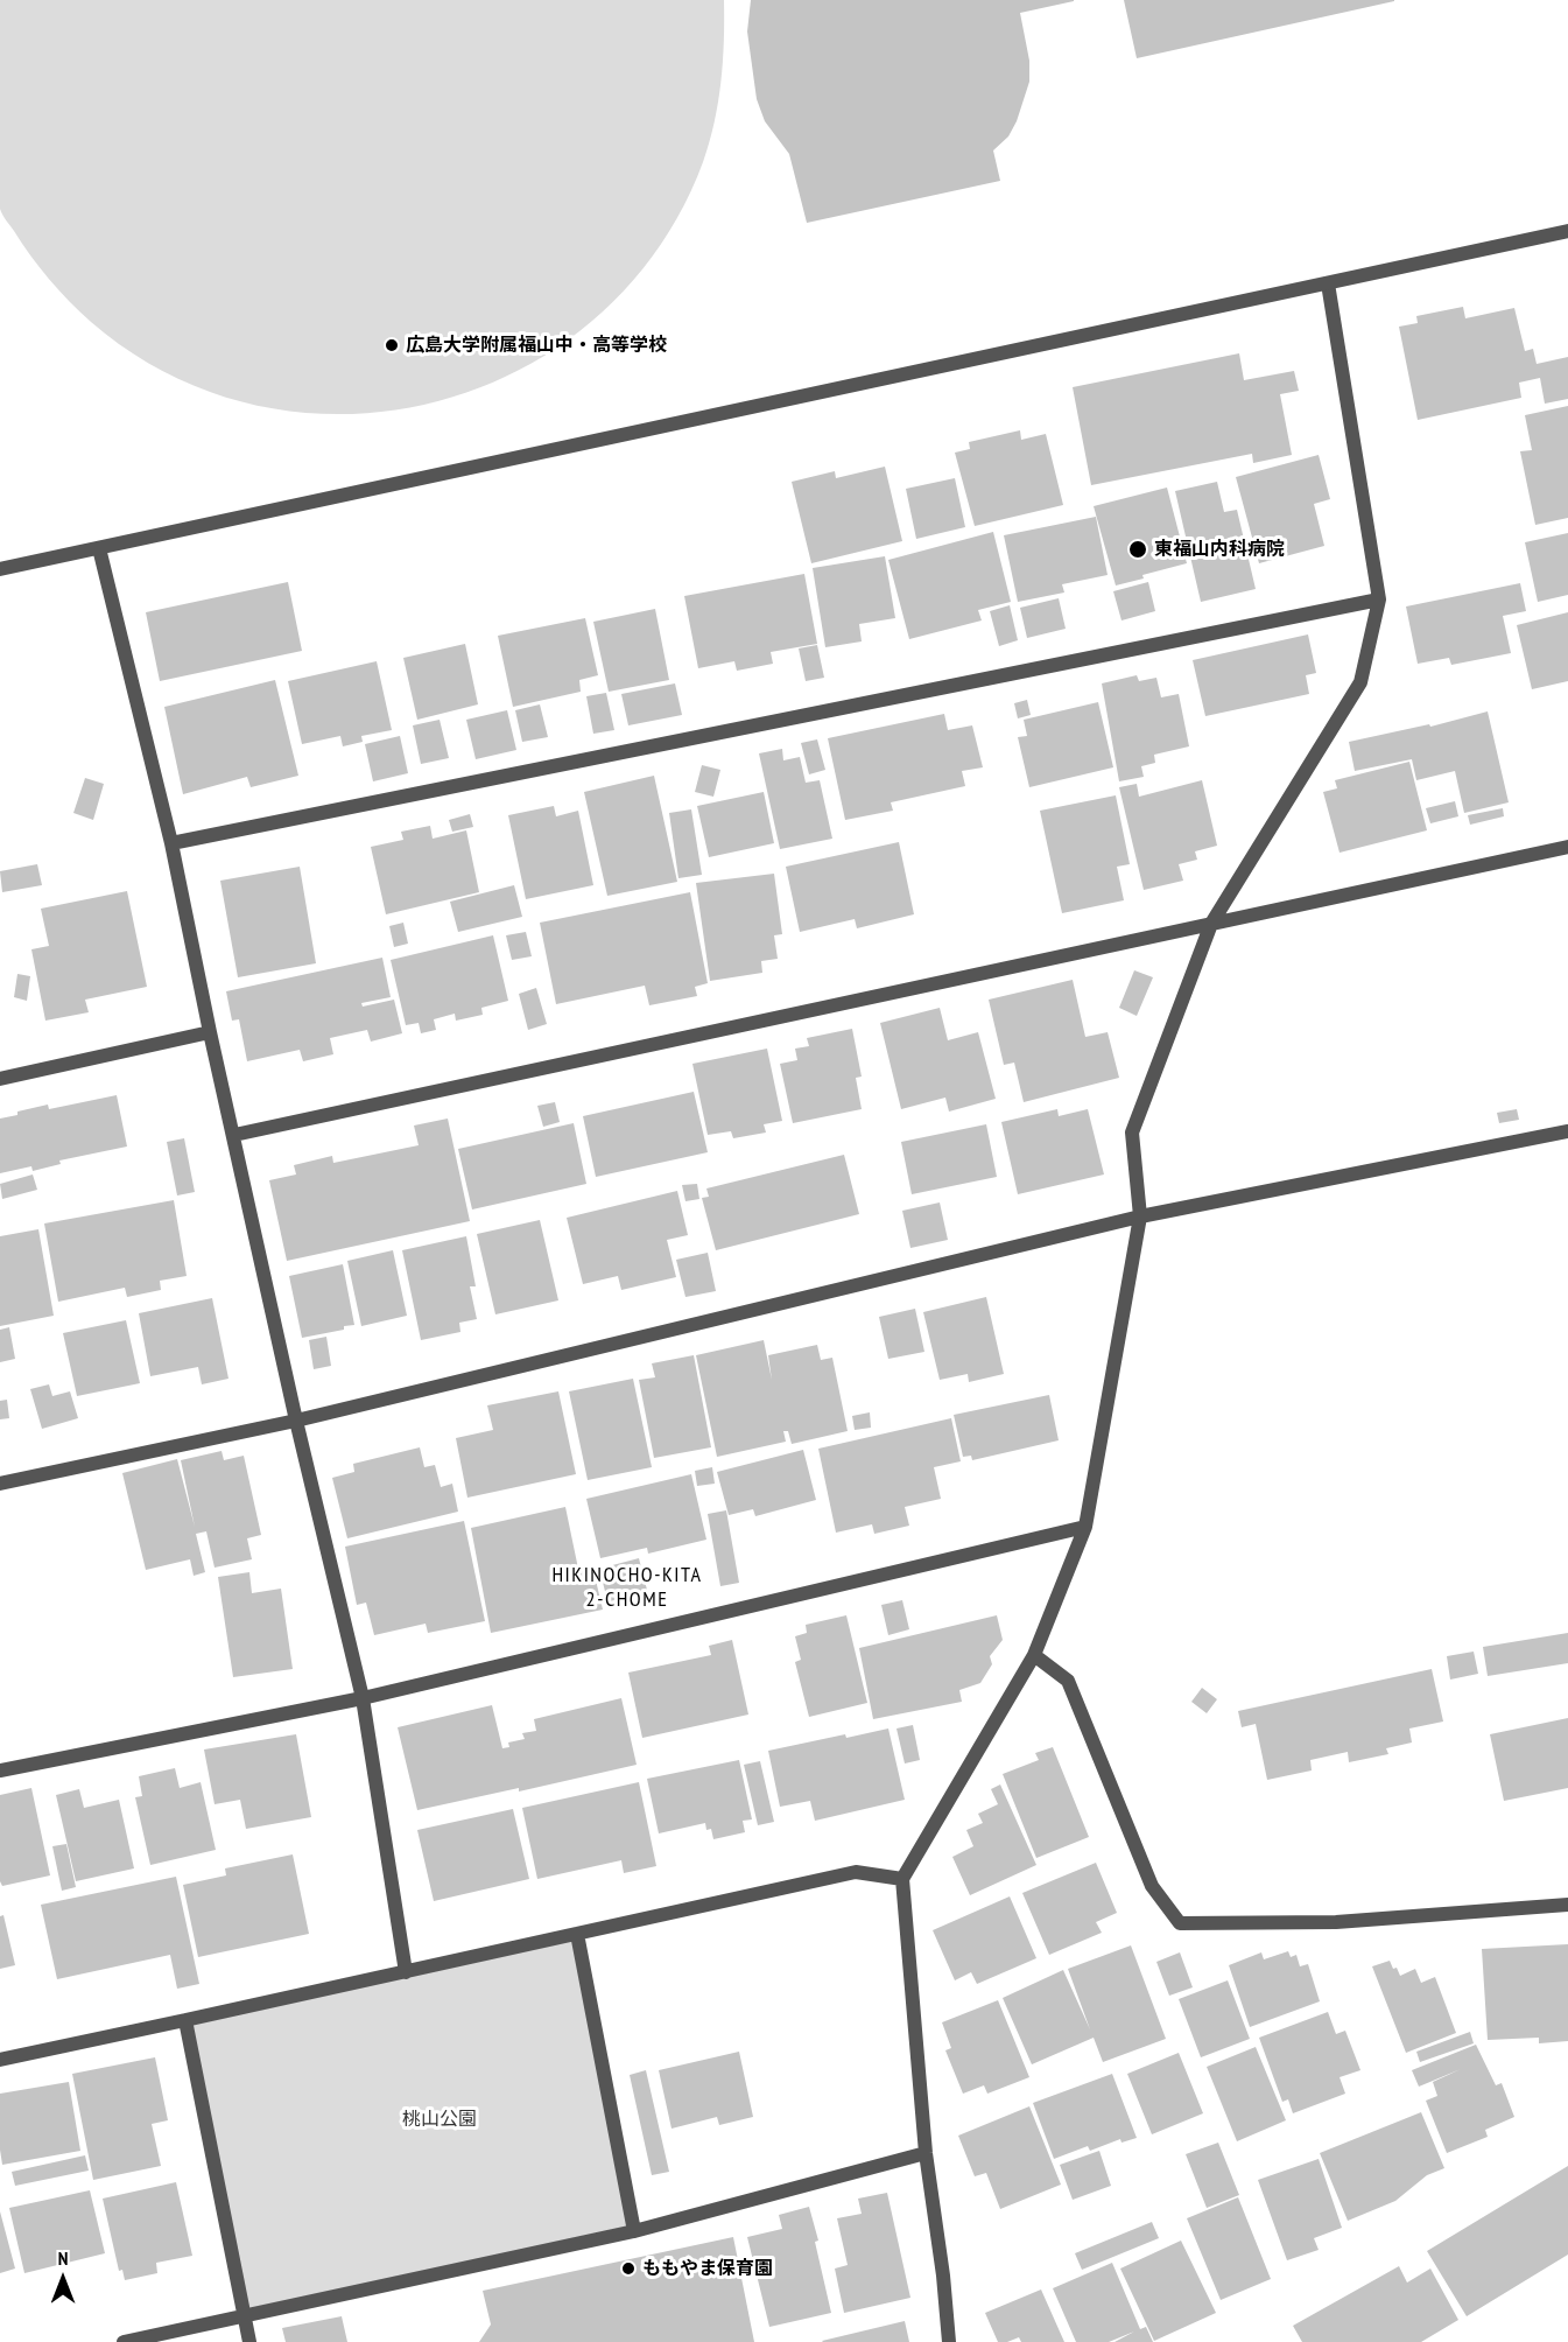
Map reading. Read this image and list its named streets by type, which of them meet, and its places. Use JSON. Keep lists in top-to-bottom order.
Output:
{
  "districts": ["HIKINOCHO-KITA 2-CHOME"],
  "parks": ["桃山公園"],
  "places": ["広島大学附属福山中・高等学校", "東福山内科病院", "ももやま保育園"],
  "north": "top"
}
